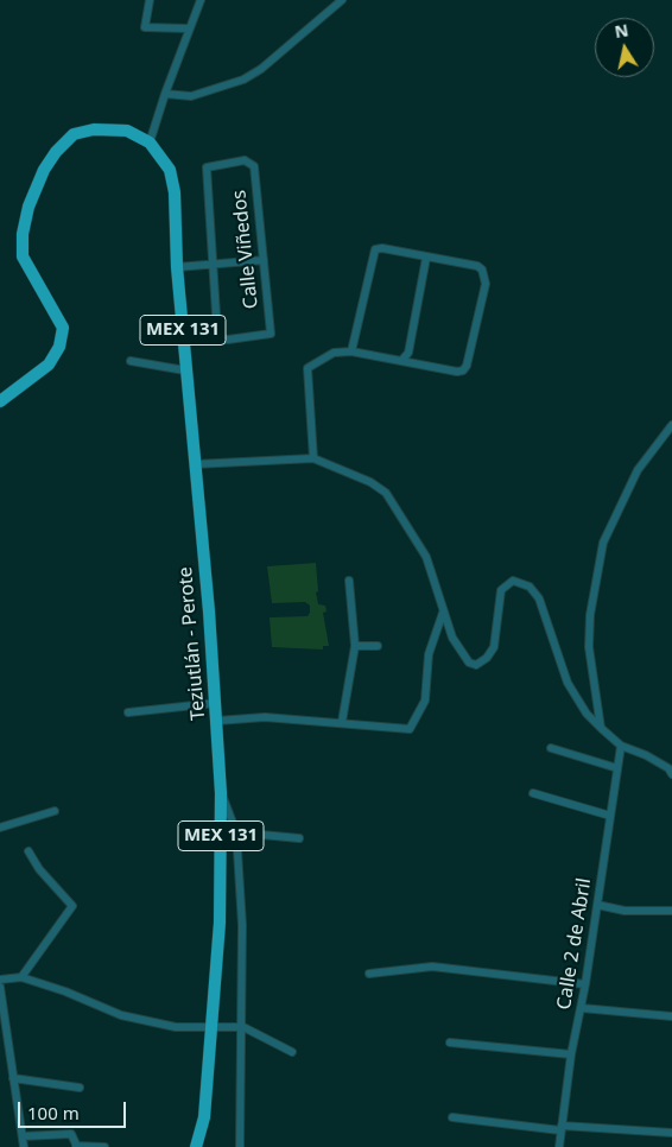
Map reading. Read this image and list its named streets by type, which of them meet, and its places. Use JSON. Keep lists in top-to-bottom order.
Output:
{
  "streets": {
    "main road": ["MEX 131", "Teziutlán - Perote"],
    "street": ["Calle Viñedos", "Calle 2 de Abril"]
  },
  "crossings": [
    ["MEX 131", "Teziutlán - Perote"]
  ],
  "scale_bar": "100 m",
  "north": "top"
}
